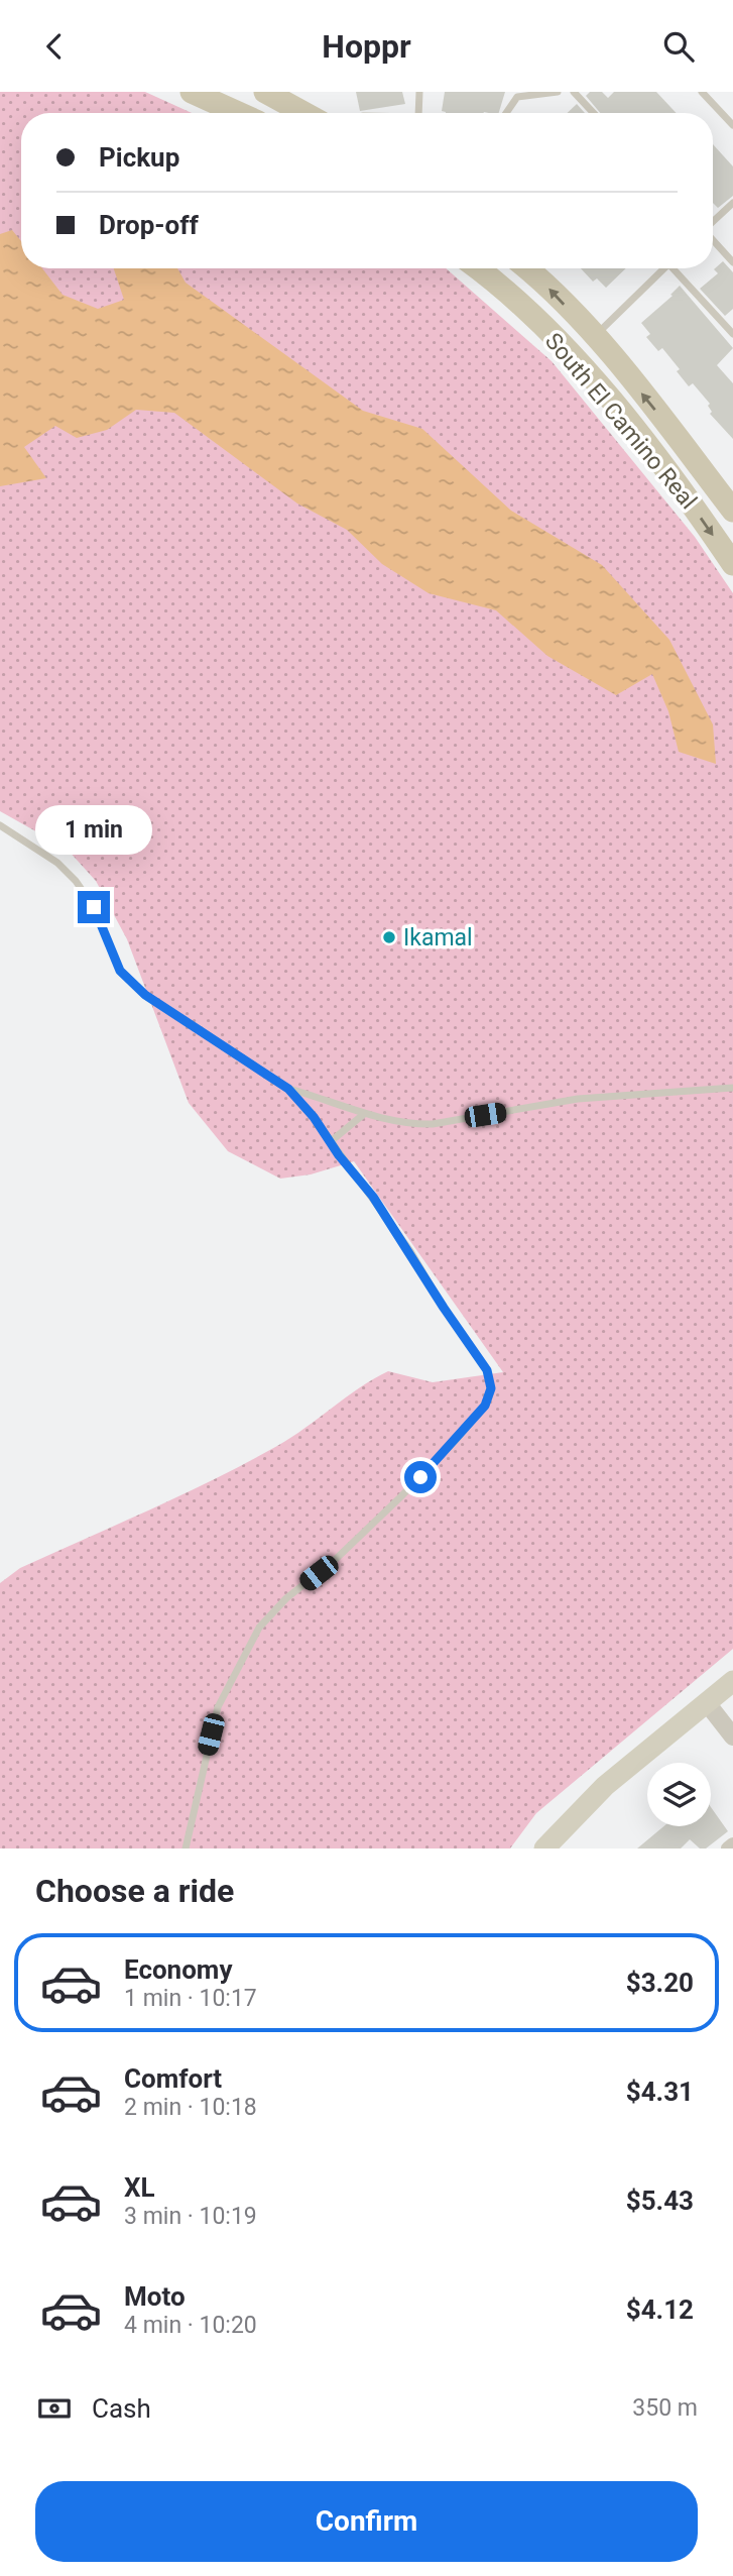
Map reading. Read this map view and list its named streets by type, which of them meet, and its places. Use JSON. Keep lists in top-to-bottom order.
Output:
{
  "streets": {
    "main road": ["South El Camino Real"]
  },
  "places": ["Ikamal"],
  "page": {
    "header": "Hoppr",
    "banner": ["Pickup", "Drop-off"],
    "bubble": "1 min",
    "heading": "Choose a ride",
    "list": [
      {
        "name": "Economy",
        "note": "1 min · 10:17",
        "value": "$3.20"
      },
      {
        "name": "Comfort",
        "note": "2 min · 10:18",
        "value": "$4.31"
      },
      {
        "name": "XL",
        "note": "3 min · 10:19",
        "value": "$5.43"
      },
      {
        "name": "Moto",
        "note": "4 min · 10:20",
        "value": "$4.12"
      }
    ],
    "pay": ["Cash", "350 m"],
    "buttons": "Confirm"
  }
}
